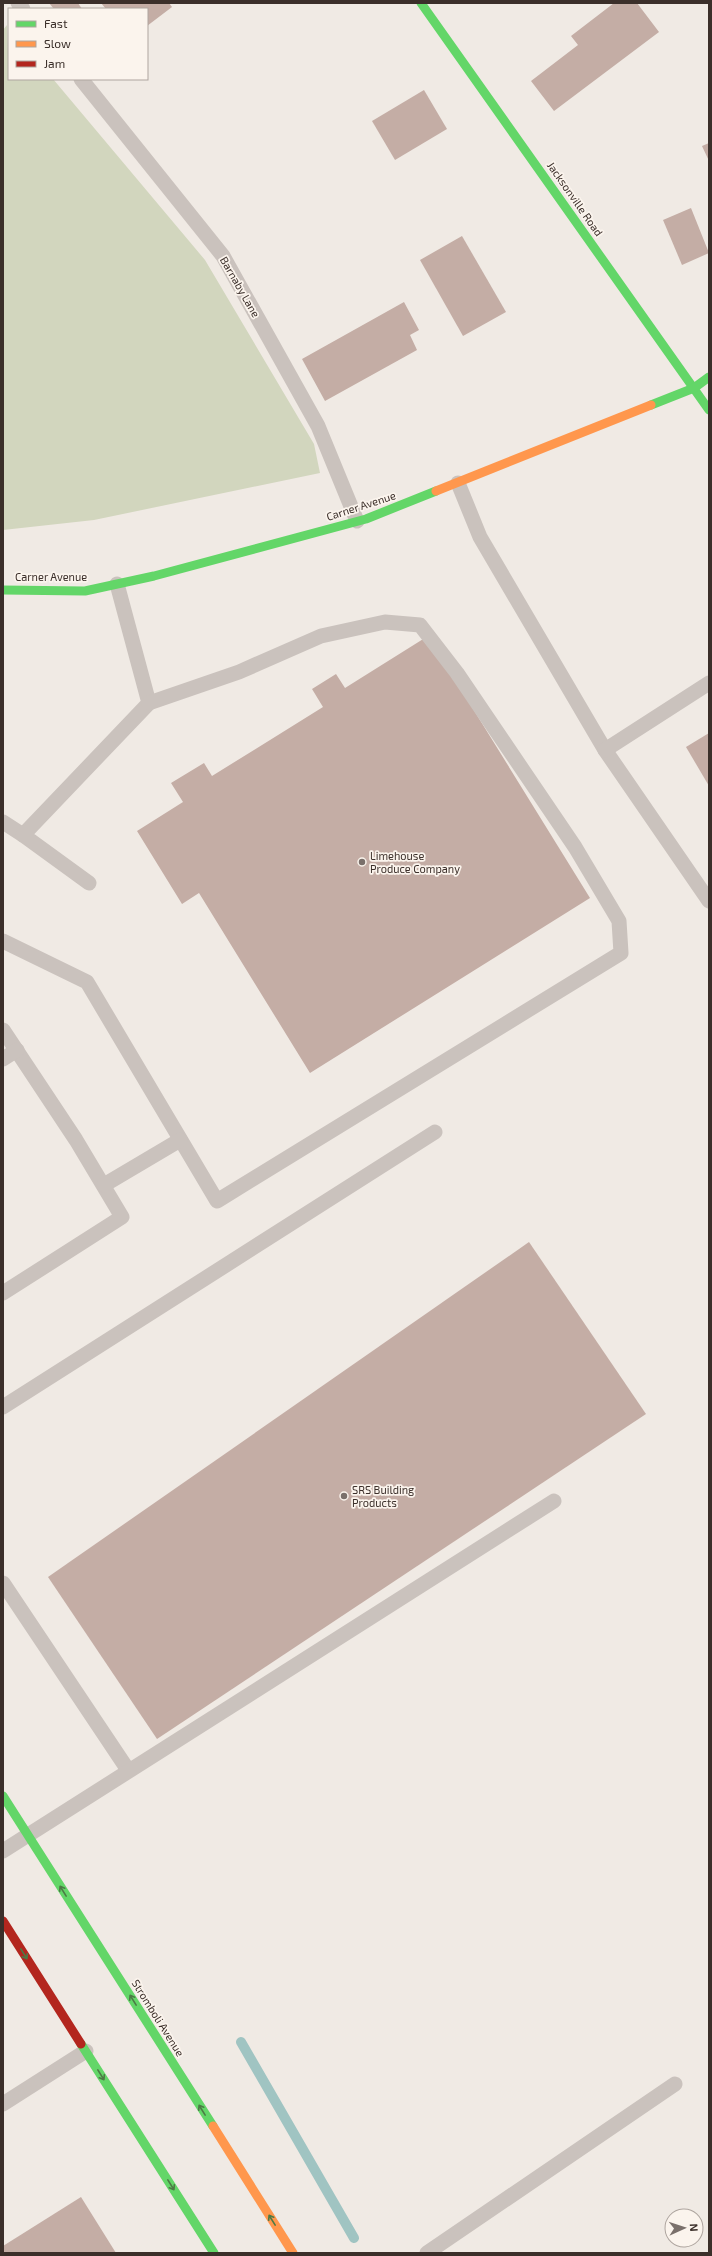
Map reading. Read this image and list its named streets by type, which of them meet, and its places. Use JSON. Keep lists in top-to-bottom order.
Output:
{
  "streets": {
    "street": ["Jacksonville Road", "Carner Avenue", "Stromboli Avenue"],
    "lane": ["Barnaby Lane"]
  },
  "crossings": [
    ["Jacksonville Road", "Carner Avenue"],
    ["Barnaby Lane", "Carner Avenue"]
  ],
  "places": ["Limehouse Produce Company", "SRS Building Products"],
  "legend": ["Fast", "Slow", "Jam"],
  "north": "right"
}
